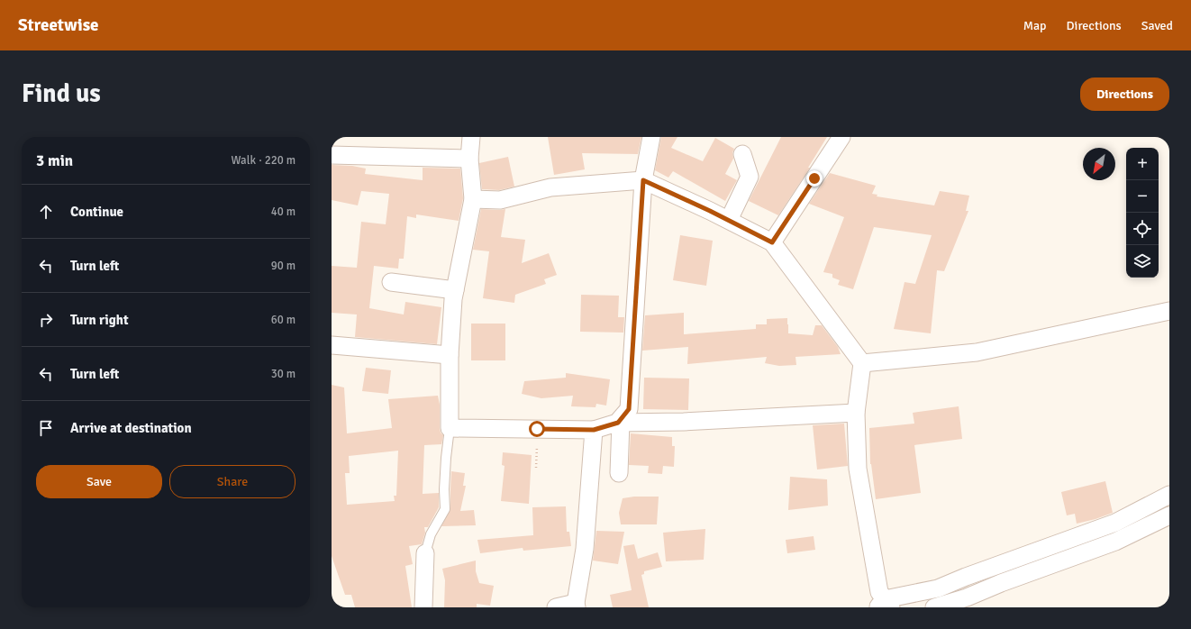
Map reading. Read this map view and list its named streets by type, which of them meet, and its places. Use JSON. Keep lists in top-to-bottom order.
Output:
{
  "north": "bottom left",
  "page": {
    "header": "Streetwise",
    "nav": ["Map", "Directions", "Saved"],
    "buttons": [
      "Directions",
      ["Save", "Share"]
    ],
    "title": "Find us",
    "heading": ["3 min", "Walk · 220 m"],
    "map_buttons": ["+", "−"],
    "list": [
      ["Continue", "40 m"],
      ["Turn left", "90 m"],
      ["Turn right", "60 m"],
      ["Turn left", "30 m"],
      "Arrive at destination"
    ]
  }
}
